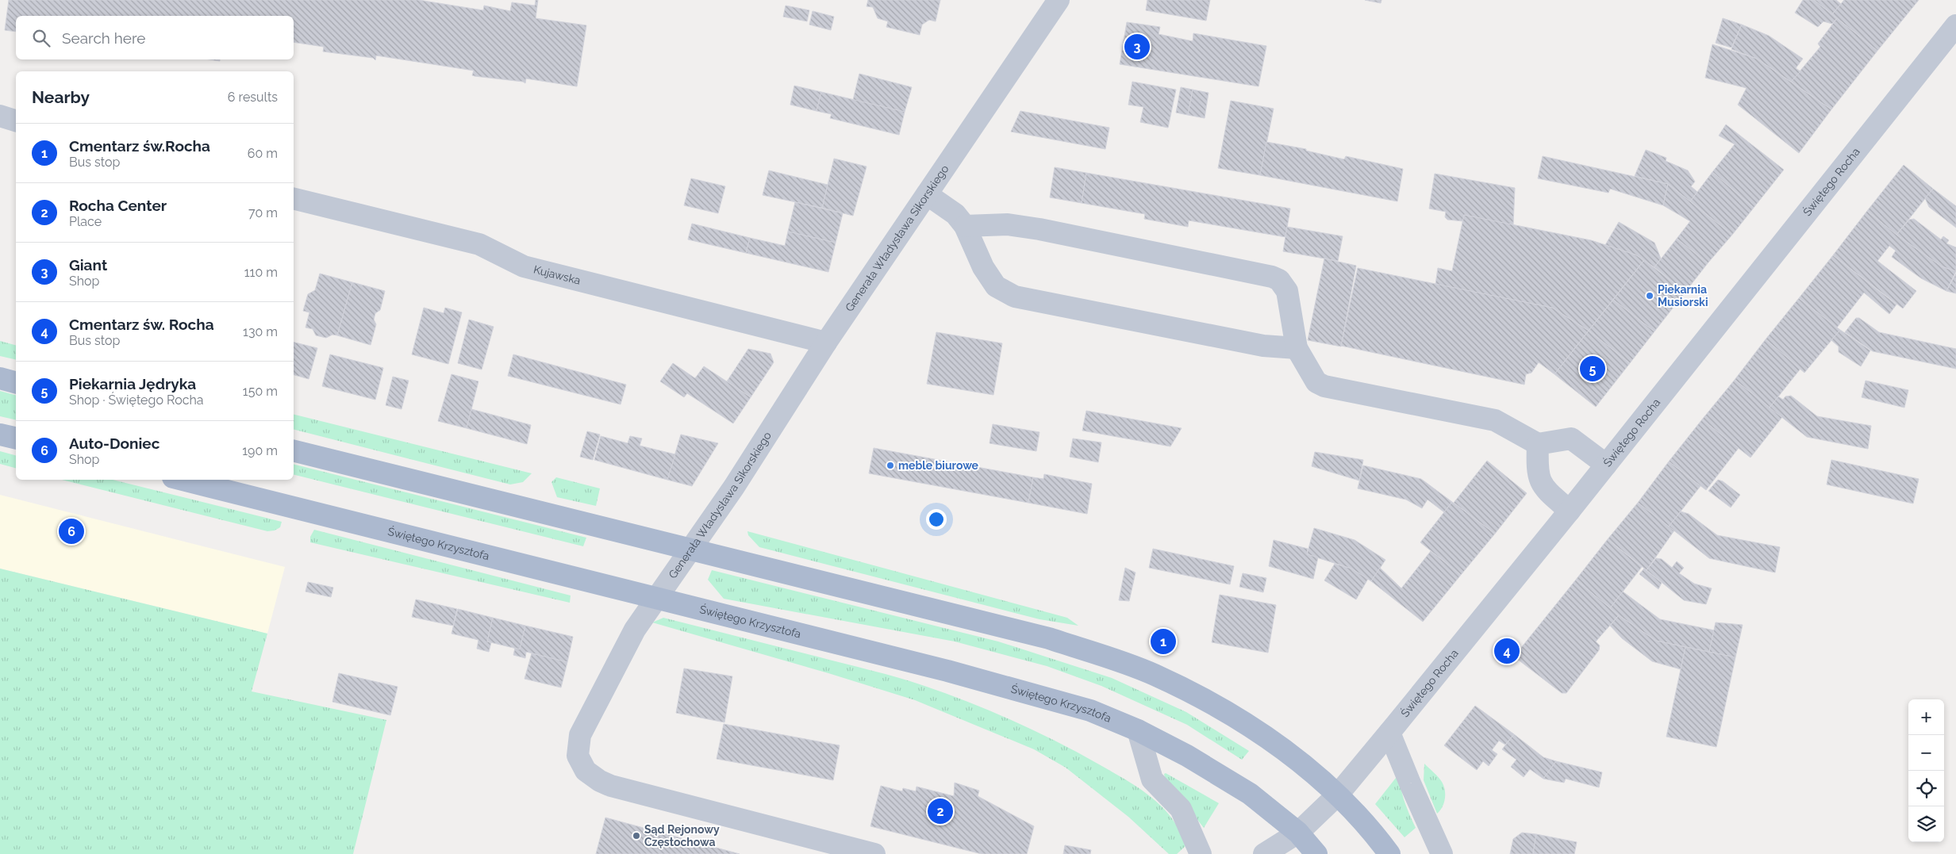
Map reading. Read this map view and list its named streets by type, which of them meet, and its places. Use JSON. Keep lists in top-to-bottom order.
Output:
{
  "streets": {
    "main road": ["Świętego Krzysztofa"],
    "street": ["Świętego Rocha", "Generała Władysława Sikorskiego", "Kujawska"]
  },
  "crossings": [
    ["Świętego Rocha", "Świętego Krzysztofa"],
    ["Generała Władysława Sikorskiego", "Kujawska"],
    ["Generała Władysława Sikorskiego", "Świętego Krzysztofa"]
  ],
  "places": ["Piekarnia Musiorski", "meble biurowe", "Sąd Rejonowy Częstochowa"],
  "page": {
    "search": "Search here",
    "pins": [
      "3",
      "5",
      "6",
      "1",
      "4",
      "2"
    ],
    "heading": ["Nearby", "6 results"],
    "list": [
      {
        "mark": "1",
        "name": "Cmentarz św.Rocha",
        "note": "Bus stop",
        "value": "60 m"
      },
      {
        "mark": "2",
        "name": "Rocha Center",
        "note": "Place",
        "value": "70 m"
      },
      {
        "mark": "3",
        "name": "Giant",
        "note": "Shop",
        "value": "110 m"
      },
      {
        "mark": "4",
        "name": "Cmentarz św. Rocha",
        "note": "Bus stop",
        "value": "130 m"
      },
      {
        "mark": "5",
        "name": "Piekarnia Jędryka",
        "note": "Shop · Świętego Rocha",
        "value": "150 m"
      },
      {
        "mark": "6",
        "name": "Auto-Doniec",
        "note": "Shop",
        "value": "190 m"
      }
    ],
    "map_buttons": ["+", "−"]
  }
}
